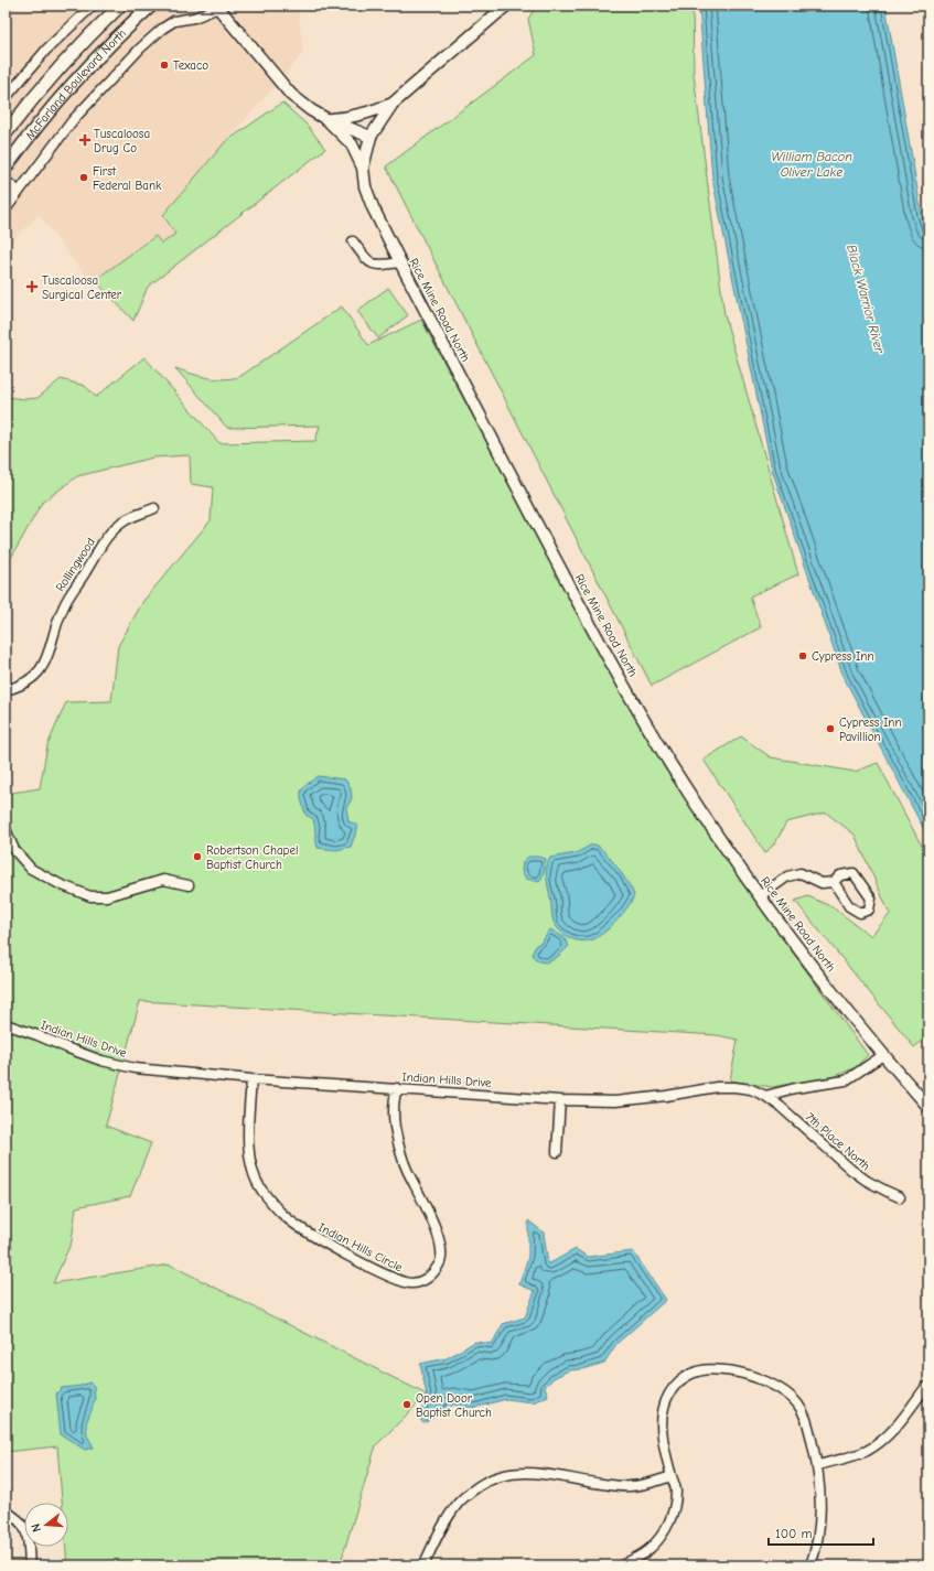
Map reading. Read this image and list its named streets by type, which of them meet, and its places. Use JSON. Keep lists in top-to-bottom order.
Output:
{
  "streets": {
    "highway": ["McFarland Boulevard North"],
    "main road": ["Rice Mine Road North"],
    "street": [
      "Rollingwood",
      "Indian Hills Drive",
      "7th Place North",
      "Indian Hills Circle"
    ]
  },
  "crossings": [
    ["Indian Hills Drive", "7th Place North"],
    ["Indian Hills Drive", "Indian Hills Circle"]
  ],
  "water": ["William Bacon Oliver Lake", "Black Warrior River"],
  "places": {
    "other": [
      "Texaco",
      "First Federal Bank",
      "Cypress Inn",
      "Cypress Inn Pavillion",
      "Robertson Chapel Baptist Church",
      "Open Door Baptist Church"
    ],
    "health": ["Tuscaloosa Drug Co", "Tuscaloosa Surgical Center"]
  },
  "scale_bar": "100 m",
  "north": "left"
}
